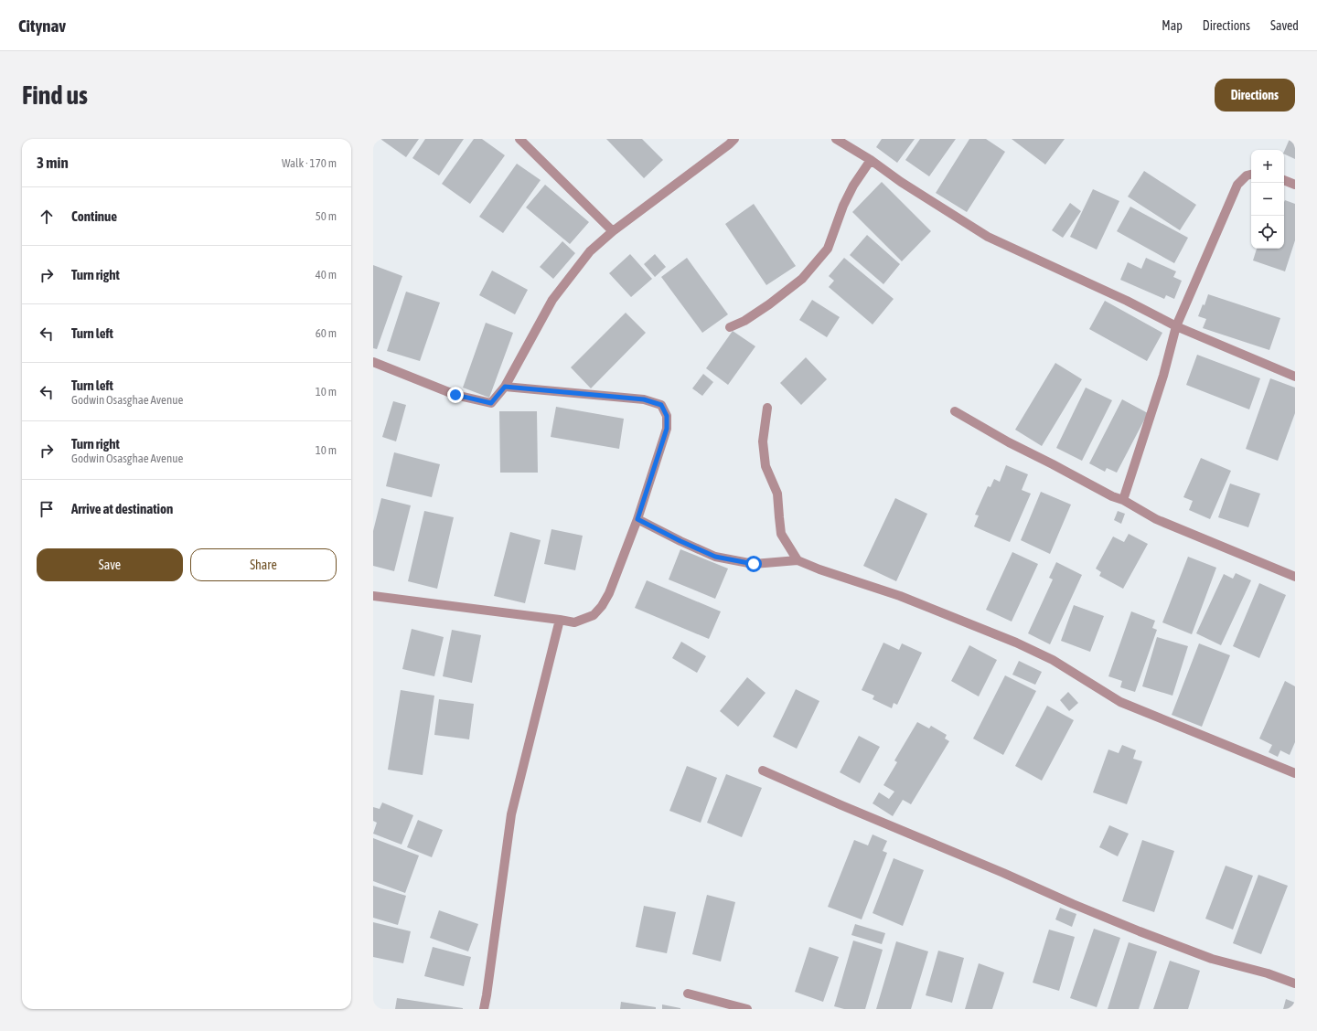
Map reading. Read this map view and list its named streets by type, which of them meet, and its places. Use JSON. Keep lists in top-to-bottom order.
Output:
{
  "page": {
    "header": "Citynav",
    "nav": ["Map", "Directions", "Saved"],
    "buttons": [
      "Directions",
      ["Save", "Share"]
    ],
    "title": "Find us",
    "heading": ["3 min", "Walk · 170 m"],
    "map_buttons": ["+", "−"],
    "list": [
      ["Continue", "50 m"],
      ["Turn right", "40 m"],
      ["Turn left", "60 m"],
      ["Turn left", "Godwin Osasghae Avenue", "10 m"],
      ["Turn right", "Godwin Osasghae Avenue", "10 m"],
      "Arrive at destination"
    ]
  }
}
